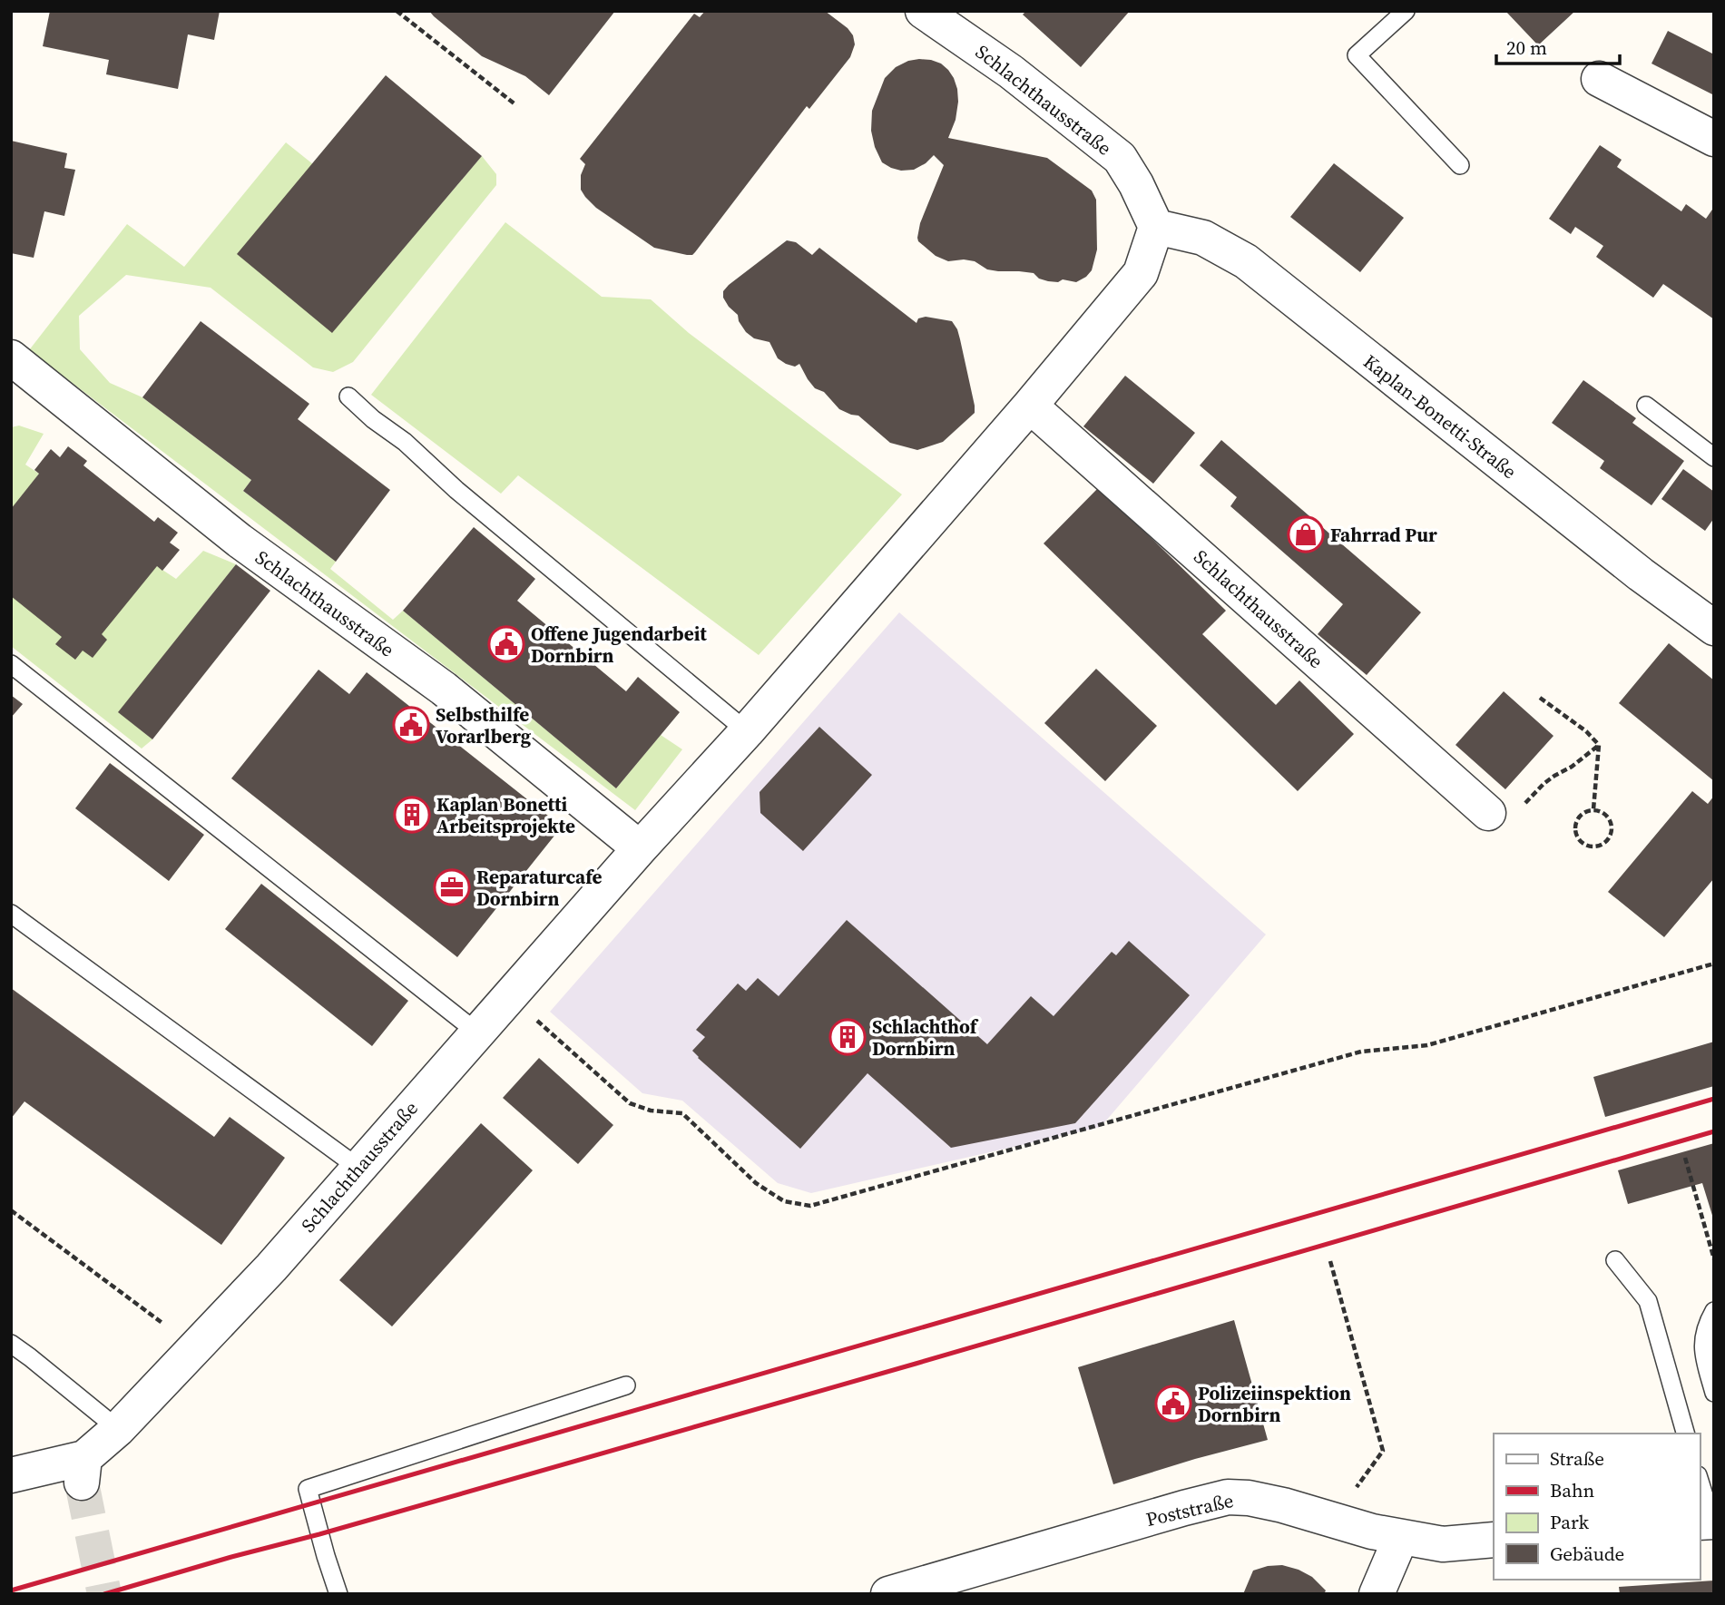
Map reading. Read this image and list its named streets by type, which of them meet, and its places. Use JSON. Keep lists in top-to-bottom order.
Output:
{
  "streets": {
    "street": ["Schlachthausstraße", "Kaplan-Bonetti-Straße", "Poststraße"]
  },
  "crossings": [
    ["Schlachthausstraße", "Kaplan-Bonetti-Straße"]
  ],
  "places": {
    "shop": ["Fahrrad Pur"],
    "public building": ["Offene Jugendarbeit Dornbirn", "Selbsthilfe Vorarlberg", "Polizeiinspektion Dornbirn"],
    "building": ["Kaplan Bonetti Arbeitsprojekte", "Schlachthof Dornbirn"],
    "office": ["Reparaturcafe Dornbirn"]
  },
  "legend": [
    "Straße",
    "Bahn",
    "Park",
    "Gebäude"
  ],
  "scale_bar": "20 m"
}
